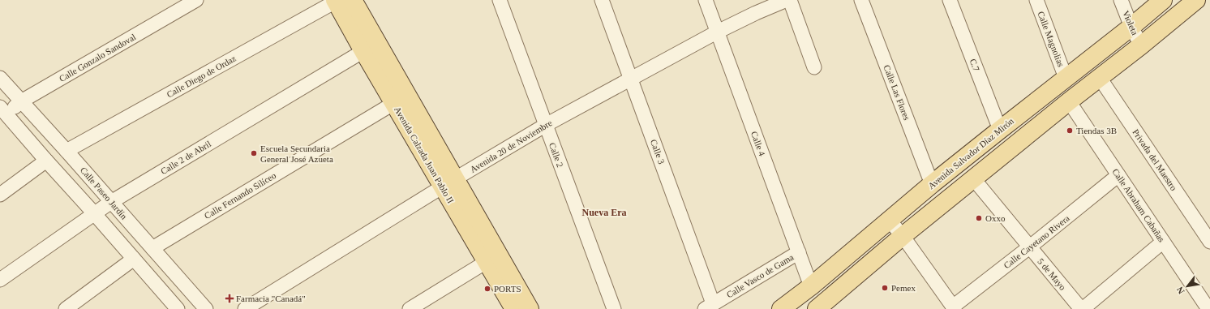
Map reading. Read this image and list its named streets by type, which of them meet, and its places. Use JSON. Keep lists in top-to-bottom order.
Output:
{
  "streets": {
    "main road": ["Avenida Salvador Díaz Mirón", "Avenida Calzada Juan Pablo II"],
    "street": [
      "Violeta",
      "Calle Magnolias",
      "Calle Gonzalo Sandoval",
      "C.7",
      "Calle Diego de Ordaz",
      "Calle Las Flores",
      "Calle 4",
      "Avenida 20 de Noviembre",
      "Calle 3",
      "Calle 2",
      "Calle 2 de Abril",
      "Privada del Maestro",
      "Calle Paseo Jardín",
      "Calle Fernando Silíceo",
      "Calle Abraham Cabañas",
      "Calle Cayetano Rivera",
      "5 de Mayo",
      "Calle Vasco de Gama"
    ]
  },
  "crossings": [
    ["Violeta", "Avenida Salvador Díaz Mirón"],
    ["Calle Magnolias", "Avenida Salvador Díaz Mirón"],
    ["Calle Gonzalo Sandoval", "Calle Paseo Jardín"],
    ["C.7", "Avenida Salvador Díaz Mirón"],
    ["Calle Diego de Ordaz", "Avenida Calzada Juan Pablo II"],
    ["Calle Diego de Ordaz", "Calle Paseo Jardín"],
    ["Calle Las Flores", "Avenida Salvador Díaz Mirón"],
    ["Calle 4", "Avenida 20 de Noviembre"],
    ["Calle 4", "Avenida Salvador Díaz Mirón"],
    ["Calle 4", "Calle Vasco de Gama"],
    ["Avenida 20 de Noviembre", "Calle 3"],
    ["Avenida 20 de Noviembre", "Avenida Calzada Juan Pablo II"],
    ["Avenida 20 de Noviembre", "Calle 2"],
    ["Calle 3", "Calle Vasco de Gama"],
    ["Avenida Calzada Juan Pablo II", "Calle 2 de Abril"],
    ["Avenida Calzada Juan Pablo II", "Calle Fernando Silíceo"],
    ["Calle 2 de Abril", "Calle Paseo Jardín"],
    ["Calle Paseo Jardín", "Calle Fernando Silíceo"],
    ["Calle Abraham Cabañas", "Calle Cayetano Rivera"],
    ["Calle Cayetano Rivera", "5 de Mayo"]
  ],
  "districts": ["Nueva Era"],
  "places": {
    "other": [
      "Tiendas 3B",
      "Escuela Secundaria General José Azueta",
      "Oxxo",
      "Pemex",
      "PORTS"
    ],
    "health": ["Farmacia \"Canadá\""]
  },
  "north": "bottom left"
}
